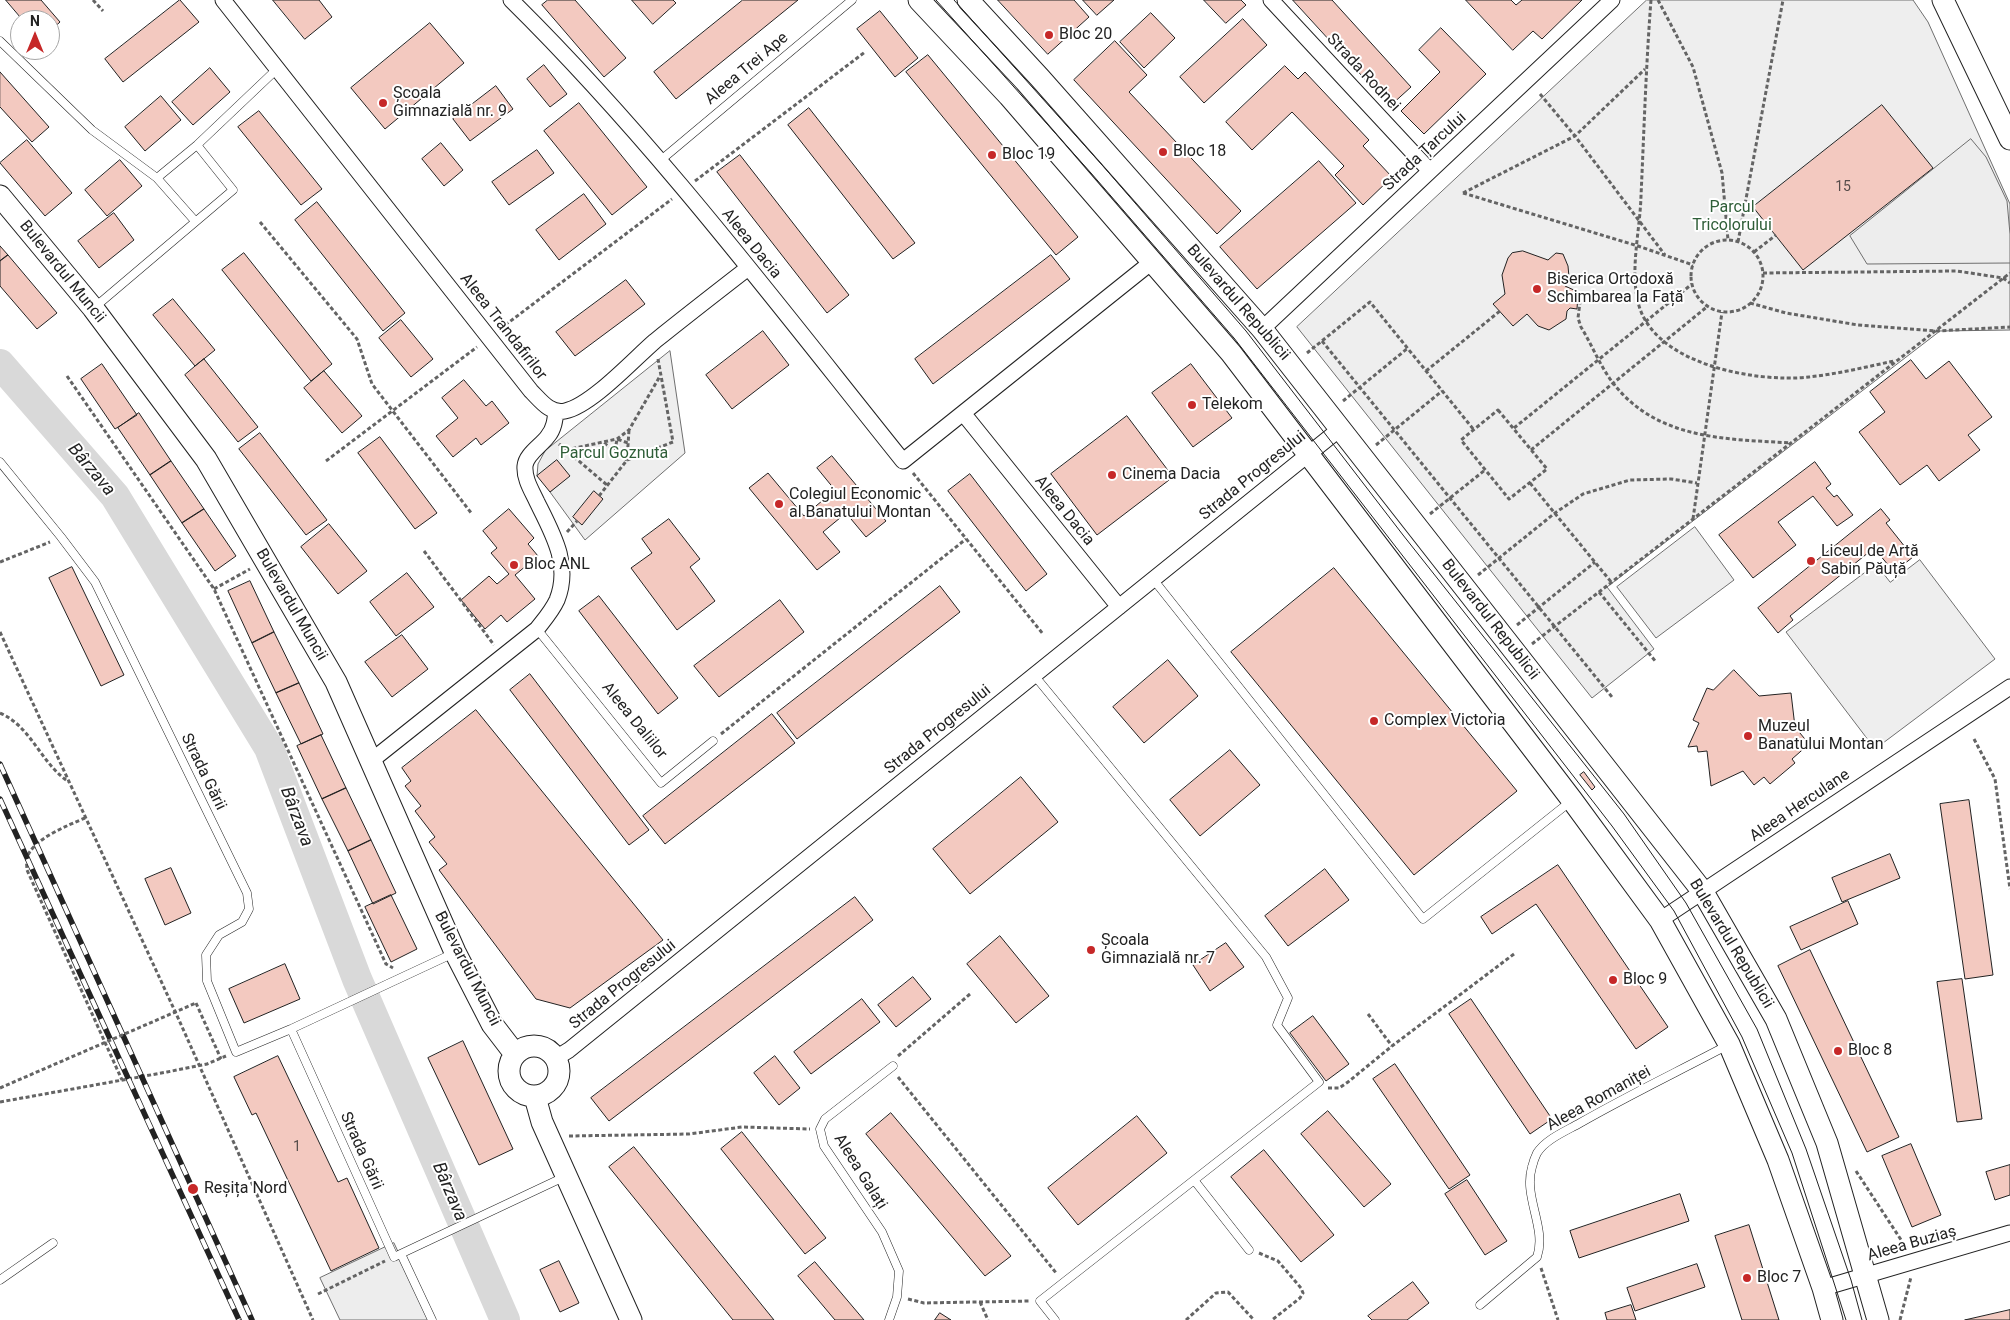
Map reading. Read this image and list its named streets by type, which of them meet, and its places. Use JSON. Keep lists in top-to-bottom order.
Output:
{
  "streets": {
    "main road": ["Bulevardul Muncii", "Bulevardul Republicii"],
    "street": [
      "Strada Rodnei",
      "Strada Țarcului",
      "Aleea Dacia",
      "Aleea Trandafirilor",
      "Strada Progresului",
      "Aleea Herculane",
      "Aleea Buziaș"
    ],
    "lane": [
      "Aleea Trei Ape",
      "Aleea Daliilor",
      "Strada Gării",
      "Aleea Romaniței",
      "Aleea Galați"
    ]
  },
  "crossings": [
    ["Aleea Trei Ape", "Aleea Dacia"],
    ["Strada Rodnei", "Strada Țarcului"],
    ["Strada Țarcului", "Bulevardul Republicii"],
    ["Aleea Dacia", "Strada Progresului"],
    ["Bulevardul Muncii", "Strada Progresului"],
    ["Bulevardul Muncii", "Strada Gării"],
    ["Bulevardul Republicii", "Strada Progresului"],
    ["Bulevardul Republicii", "Aleea Herculane"],
    ["Bulevardul Republicii", "Aleea Buziaș"]
  ],
  "water": ["Bârzava"],
  "parks": ["Parcul Tricolorului", "Parcul Goznuta"],
  "places": [
    "Bloc 20",
    "Școala Gimnazială nr. 9",
    "Bloc 18",
    "Bloc 19",
    "Biserica Ortodoxă Schimbarea la Față",
    "Telekom",
    "Cinema Dacia",
    "Colegiul Economic al Banatului Montan",
    "Liceul de Artă Sabin Păuță",
    "Bloc ANL",
    "Complex Victoria",
    "Muzeul Banatului Montan",
    "Școala Gimnazială nr. 7",
    "Bloc 9",
    "Bloc 8",
    "Reșița Nord",
    "Bloc 7"
  ],
  "house_numbers": ["15", "1"],
  "north": "top"
}
